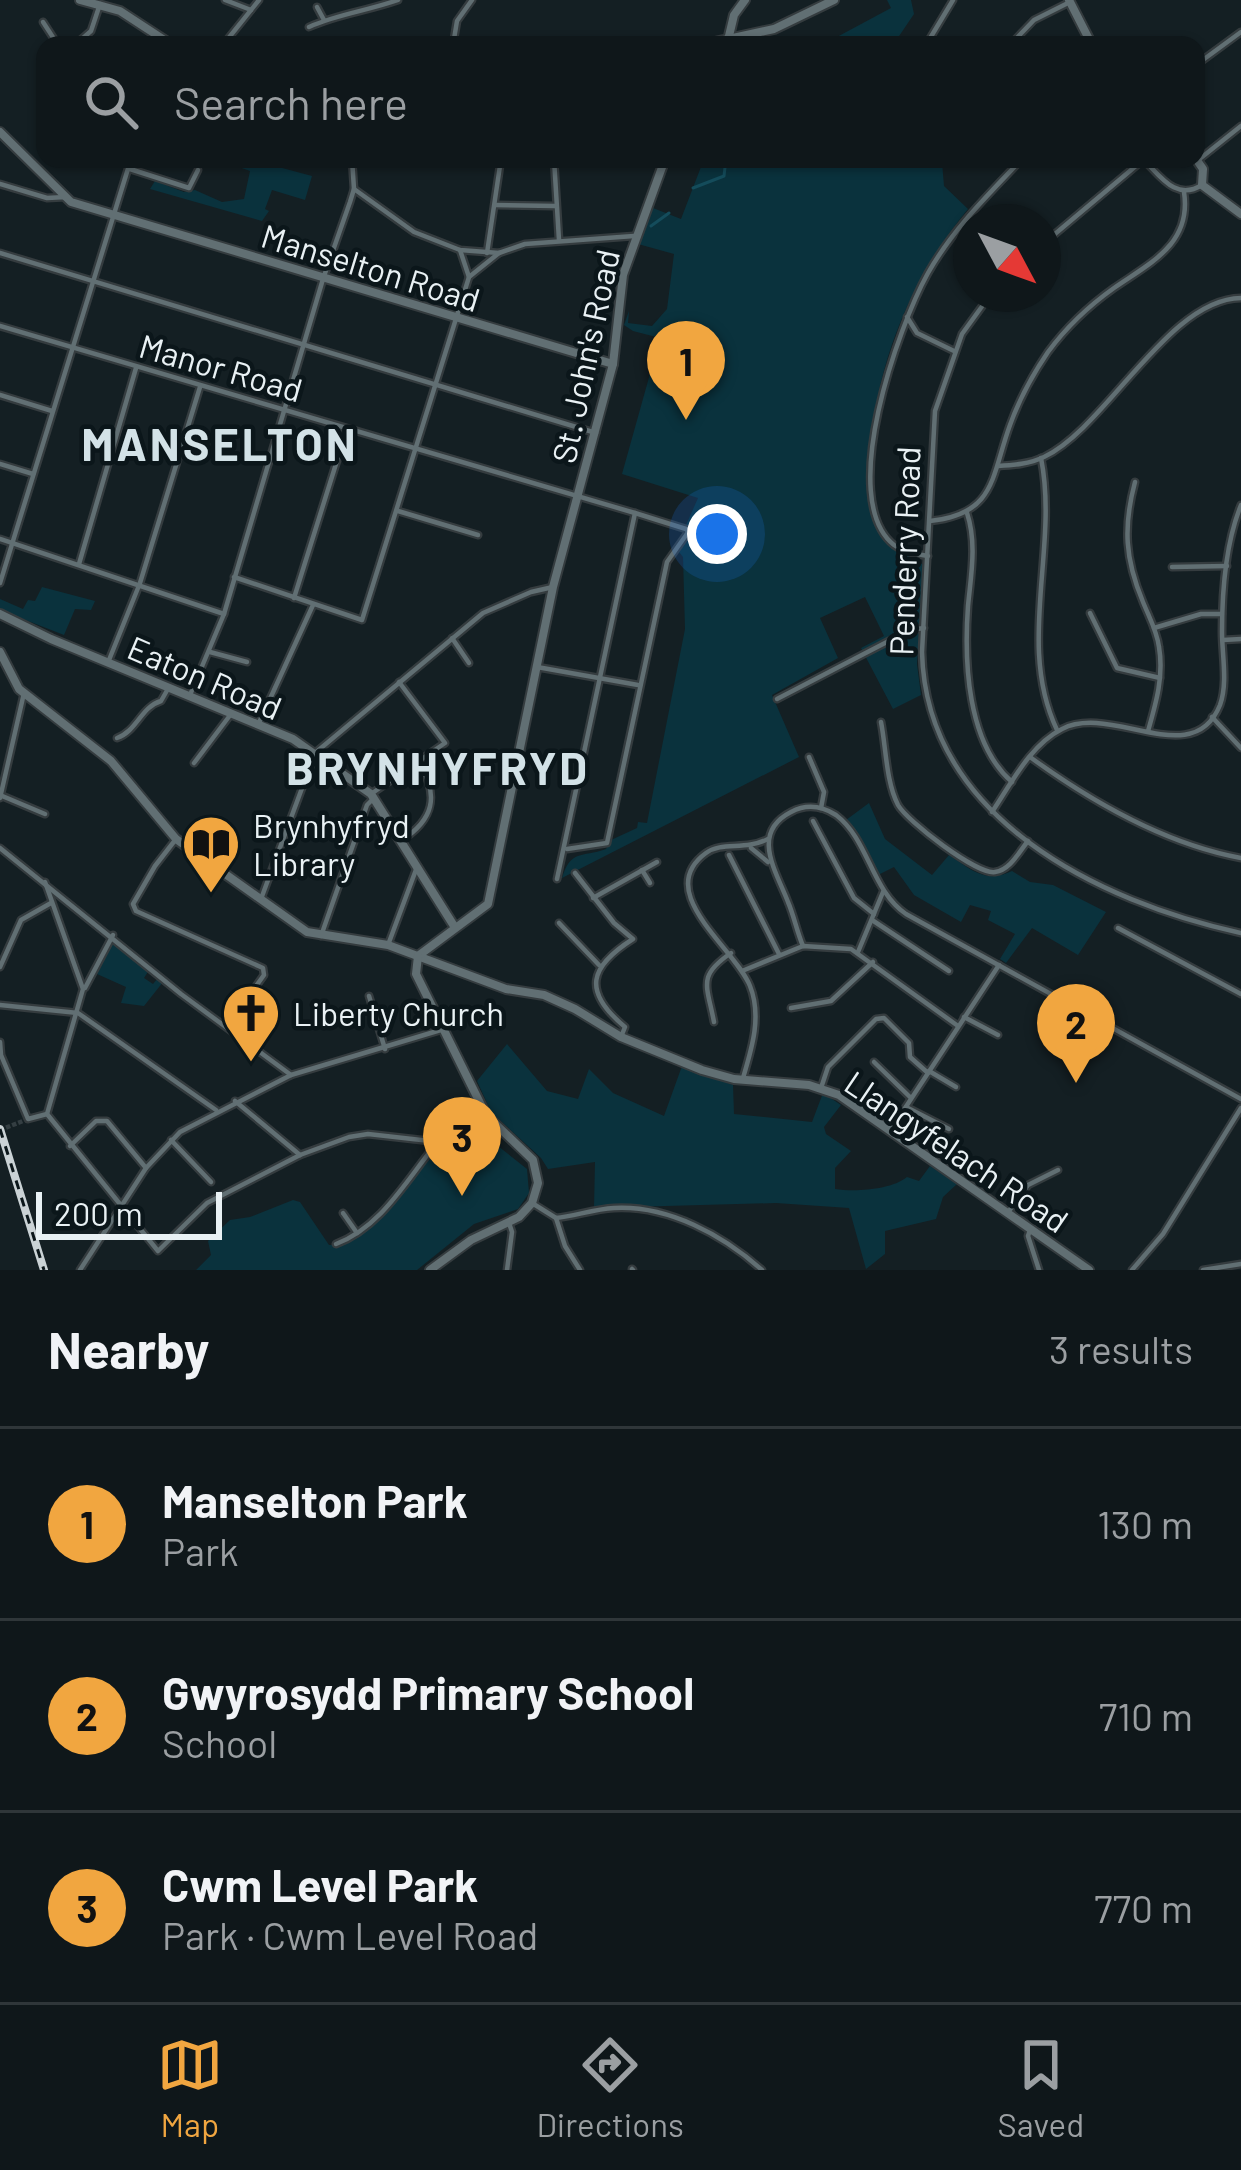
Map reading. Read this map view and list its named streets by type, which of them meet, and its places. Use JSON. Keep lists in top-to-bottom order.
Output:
{
  "streets": {
    "street": [
      "Manselton Road",
      "St. John's Road",
      "Manor Road",
      "Penderry Road",
      "Eaton Road",
      "Llangyfelach Road"
    ]
  },
  "crossings": [
    ["Manselton Road", "St. John's Road"],
    ["St. John's Road", "Manor Road"],
    ["St. John's Road", "Eaton Road"],
    ["St. John's Road", "Llangyfelach Road"]
  ],
  "districts": ["MANSELTON", "BRYNHYFRYD"],
  "places": {
    "library": ["Brynhyfryd Library"],
    "church": ["Liberty Church"]
  },
  "scale_bar": "200 m",
  "north": "bottom right",
  "page": {
    "search": "Search here",
    "pins": ["1", "2", "3"],
    "scale": "200 m",
    "heading": ["Nearby", "3 results"],
    "list": [
      {
        "mark": "1",
        "name": "Manselton Park",
        "note": "Park",
        "value": "130 m"
      },
      {
        "mark": "2",
        "name": "Gwyrosydd Primary School",
        "note": "School",
        "value": "710 m"
      },
      {
        "mark": "3",
        "name": "Cwm Level Park",
        "note": "Park · Cwm Level Road",
        "value": "770 m"
      }
    ],
    "nav": ["Map", "Directions", "Saved"]
  }
}
